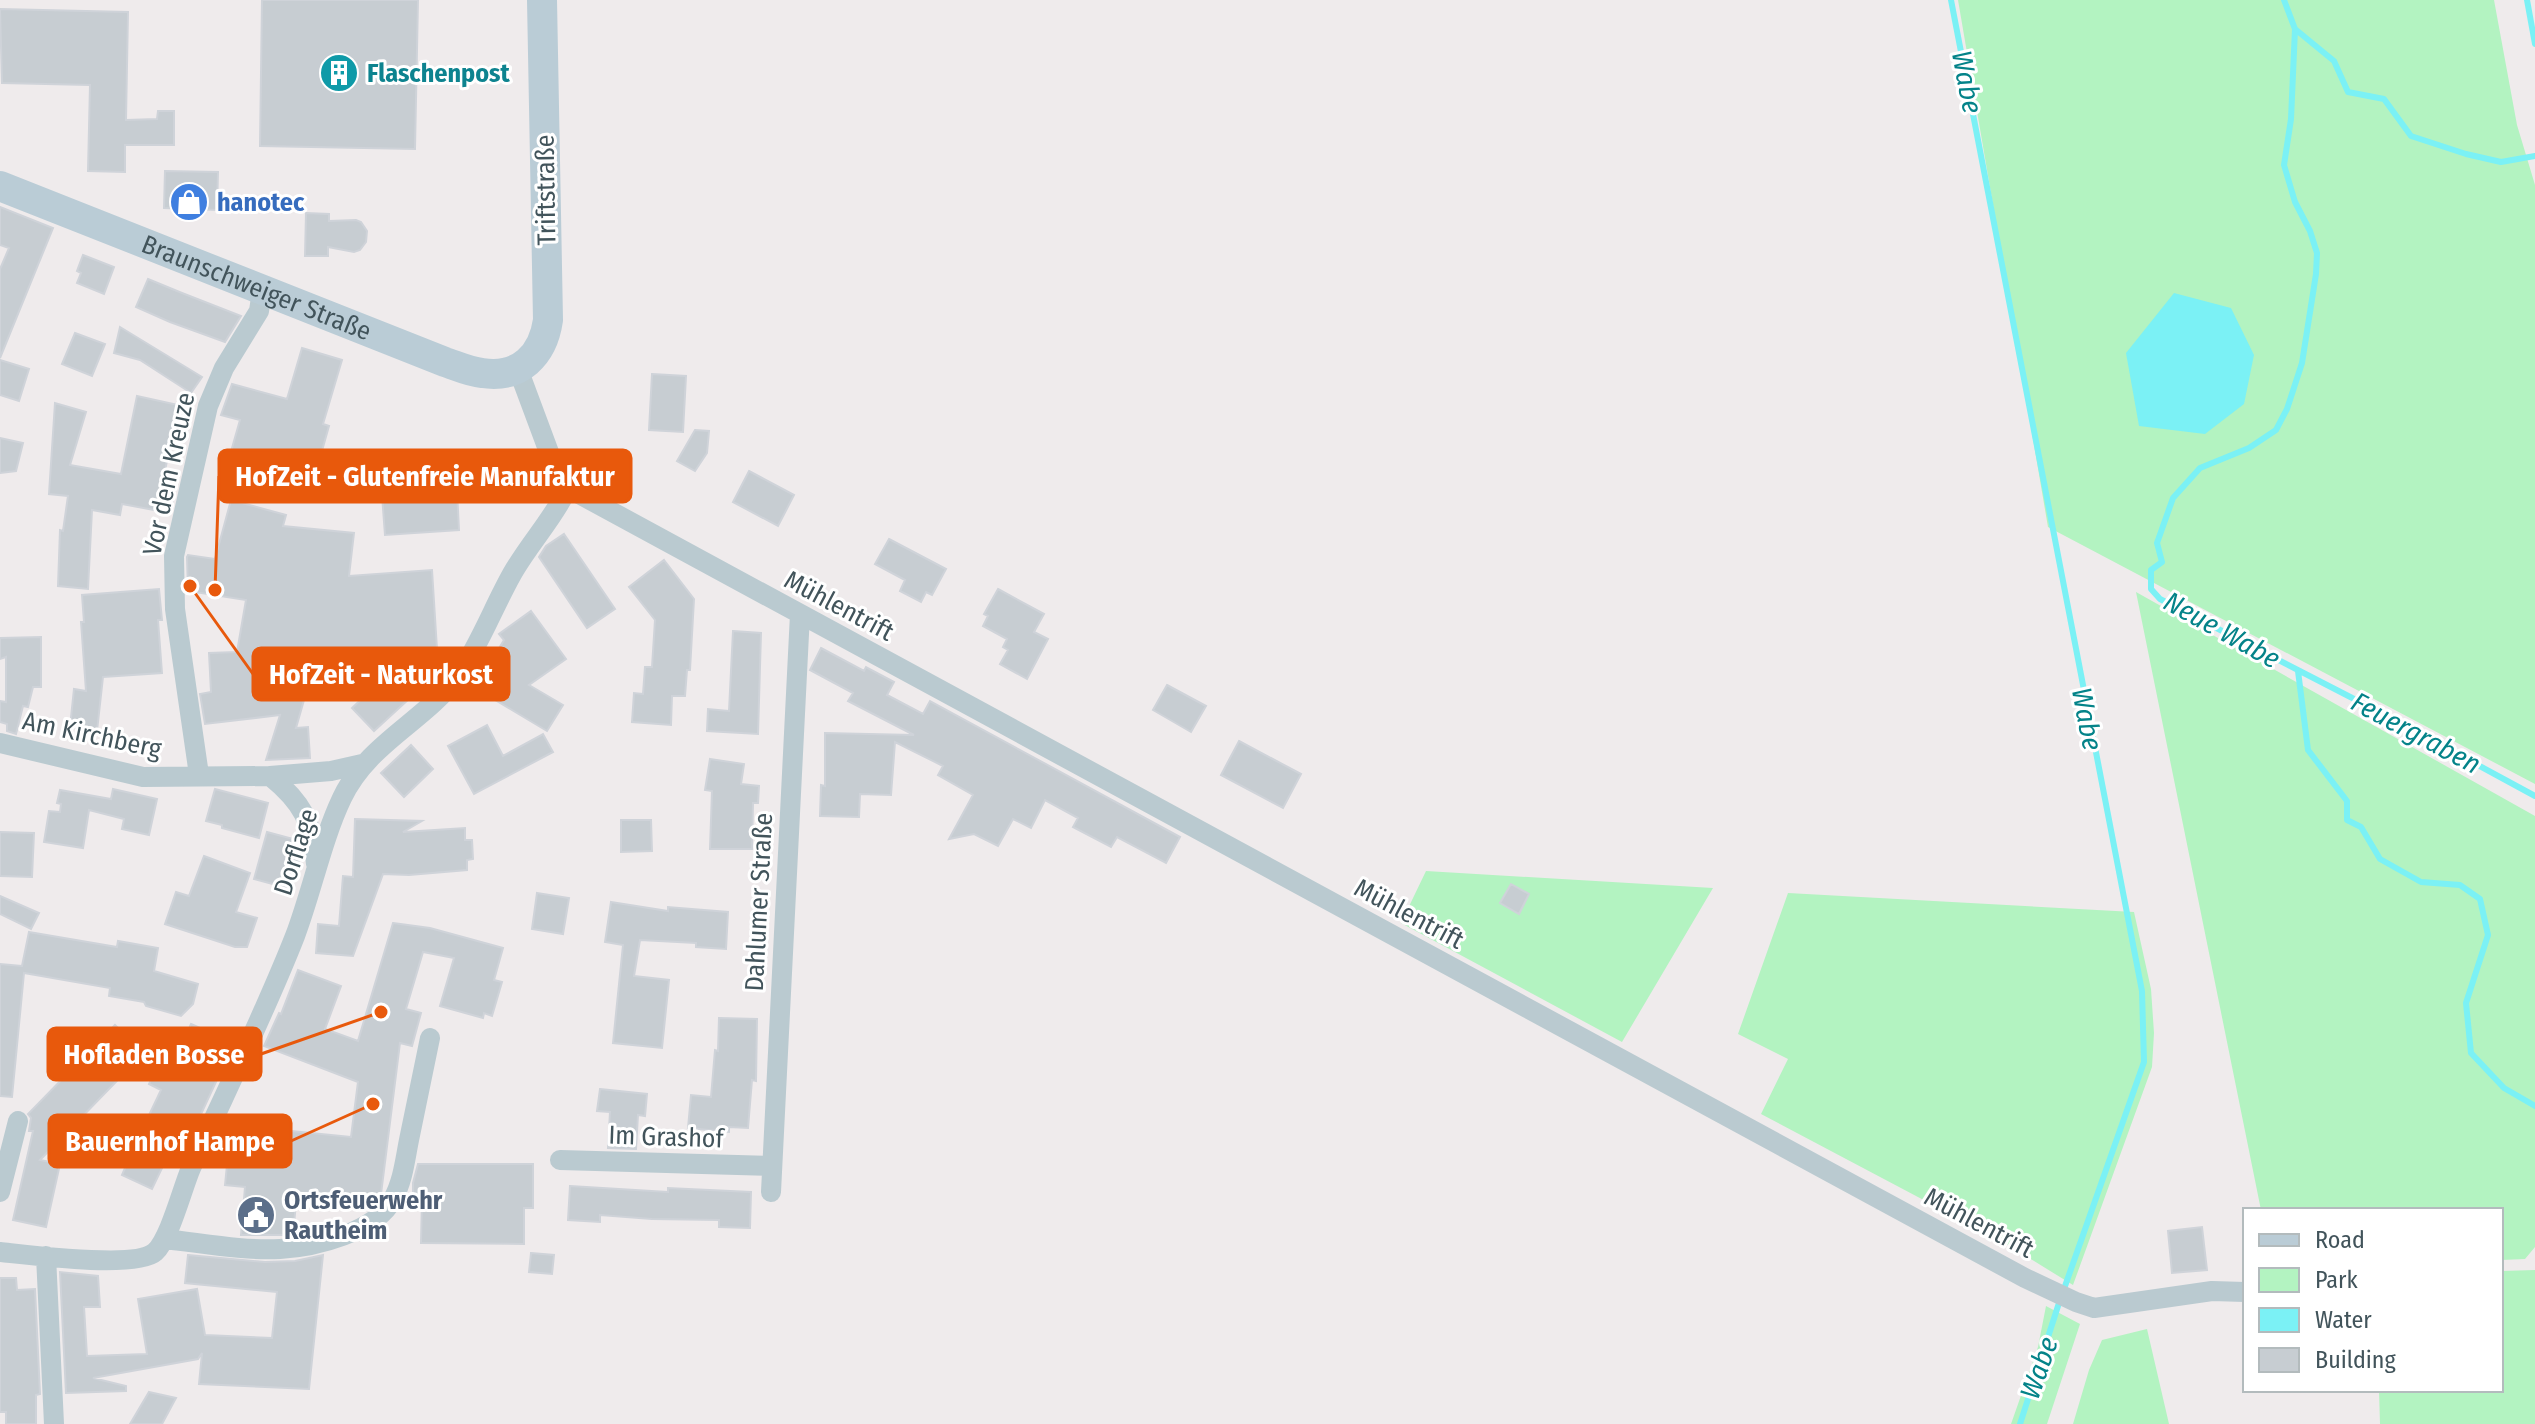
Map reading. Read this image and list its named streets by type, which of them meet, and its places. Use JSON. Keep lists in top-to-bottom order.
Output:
{
  "streets": {
    "street": [
      "Triftstraße",
      "Braunschweiger Straße",
      "Vor dem Kreuze",
      "Mühlentrift",
      "Am Kirchberg",
      "Dorflage",
      "Dahlumer Straße",
      "Im Grashof"
    ]
  },
  "crossings": [
    ["Triftstraße", "Braunschweiger Straße"],
    ["Braunschweiger Straße", "Vor dem Kreuze"],
    ["Vor dem Kreuze", "Am Kirchberg"],
    ["Mühlentrift", "Dorflage"],
    ["Mühlentrift", "Dahlumer Straße"],
    ["Am Kirchberg", "Dorflage"],
    ["Dahlumer Straße", "Im Grashof"]
  ],
  "water": ["Wabe", "Neue Wabe", "Feuergraben"],
  "places": {
    "building": ["Flaschenpost"],
    "shop": ["hanotec"],
    "other": [
      "HofZeit - Naturkost",
      "HofZeit - Glutenfreie Manufaktur",
      "Hofladen Bosse",
      "Bauernhof Hampe"
    ],
    "public building": ["Ortsfeuerwehr Rautheim"]
  },
  "legend": [
    "Road",
    "Park",
    "Water",
    "Building"
  ]
}
